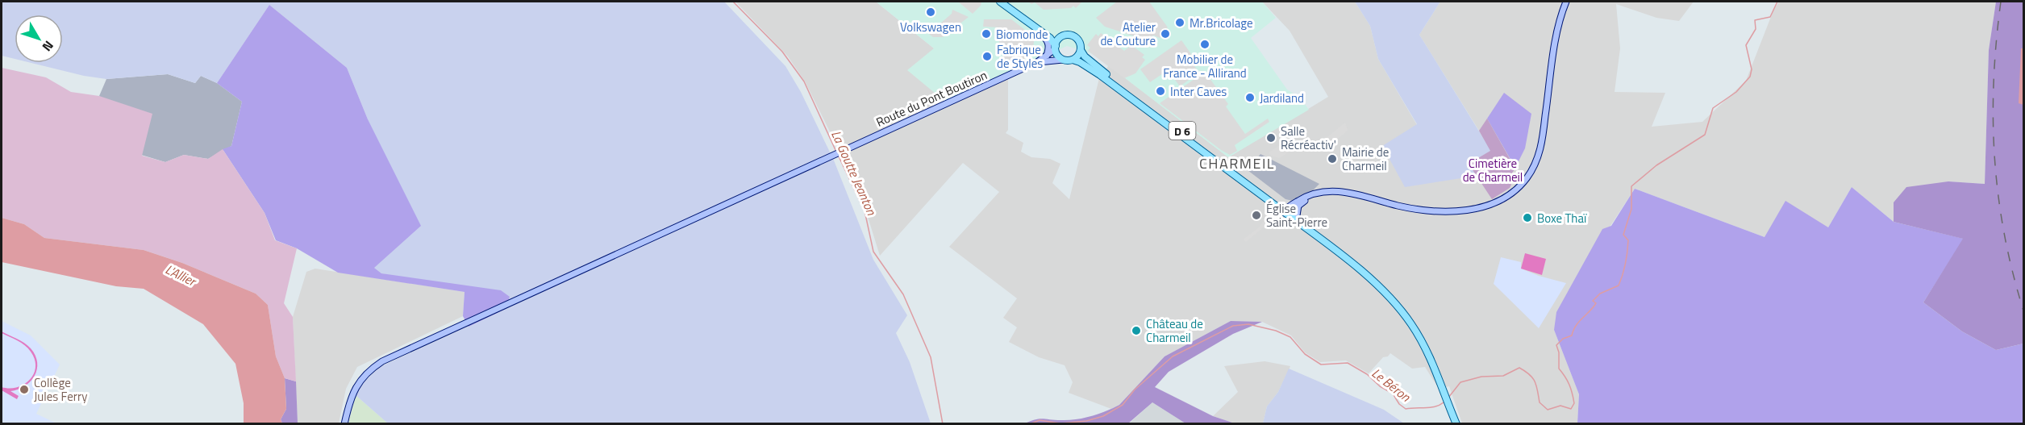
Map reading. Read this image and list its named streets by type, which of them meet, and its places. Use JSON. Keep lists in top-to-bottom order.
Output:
{
  "streets": {
    "main road": ["Route du Pont Boutiron", "D 6"]
  },
  "crossings": [
    ["Route du Pont Boutiron", "D 6"]
  ],
  "districts": ["CHARMEIL"],
  "water": ["La Goutte Jeanton", "L'Allier", "Le Béron"],
  "parks": ["Cimetière de Charmeil"],
  "places": [
    "Volkswagen",
    "Mr.Bricolage",
    "Biomonde",
    "Atelier de Couture",
    "Mobilier de France - Allirand",
    "Fabrique de Styles",
    "Inter Caves",
    "Jardiland",
    "Salle Récréactiv'",
    "Mairie de Charmeil",
    "Église Saint-Pierre",
    "Boxe Thaï",
    "Château de Charmeil",
    "Collège Jules Ferry"
  ],
  "north": "bottom right"
}
